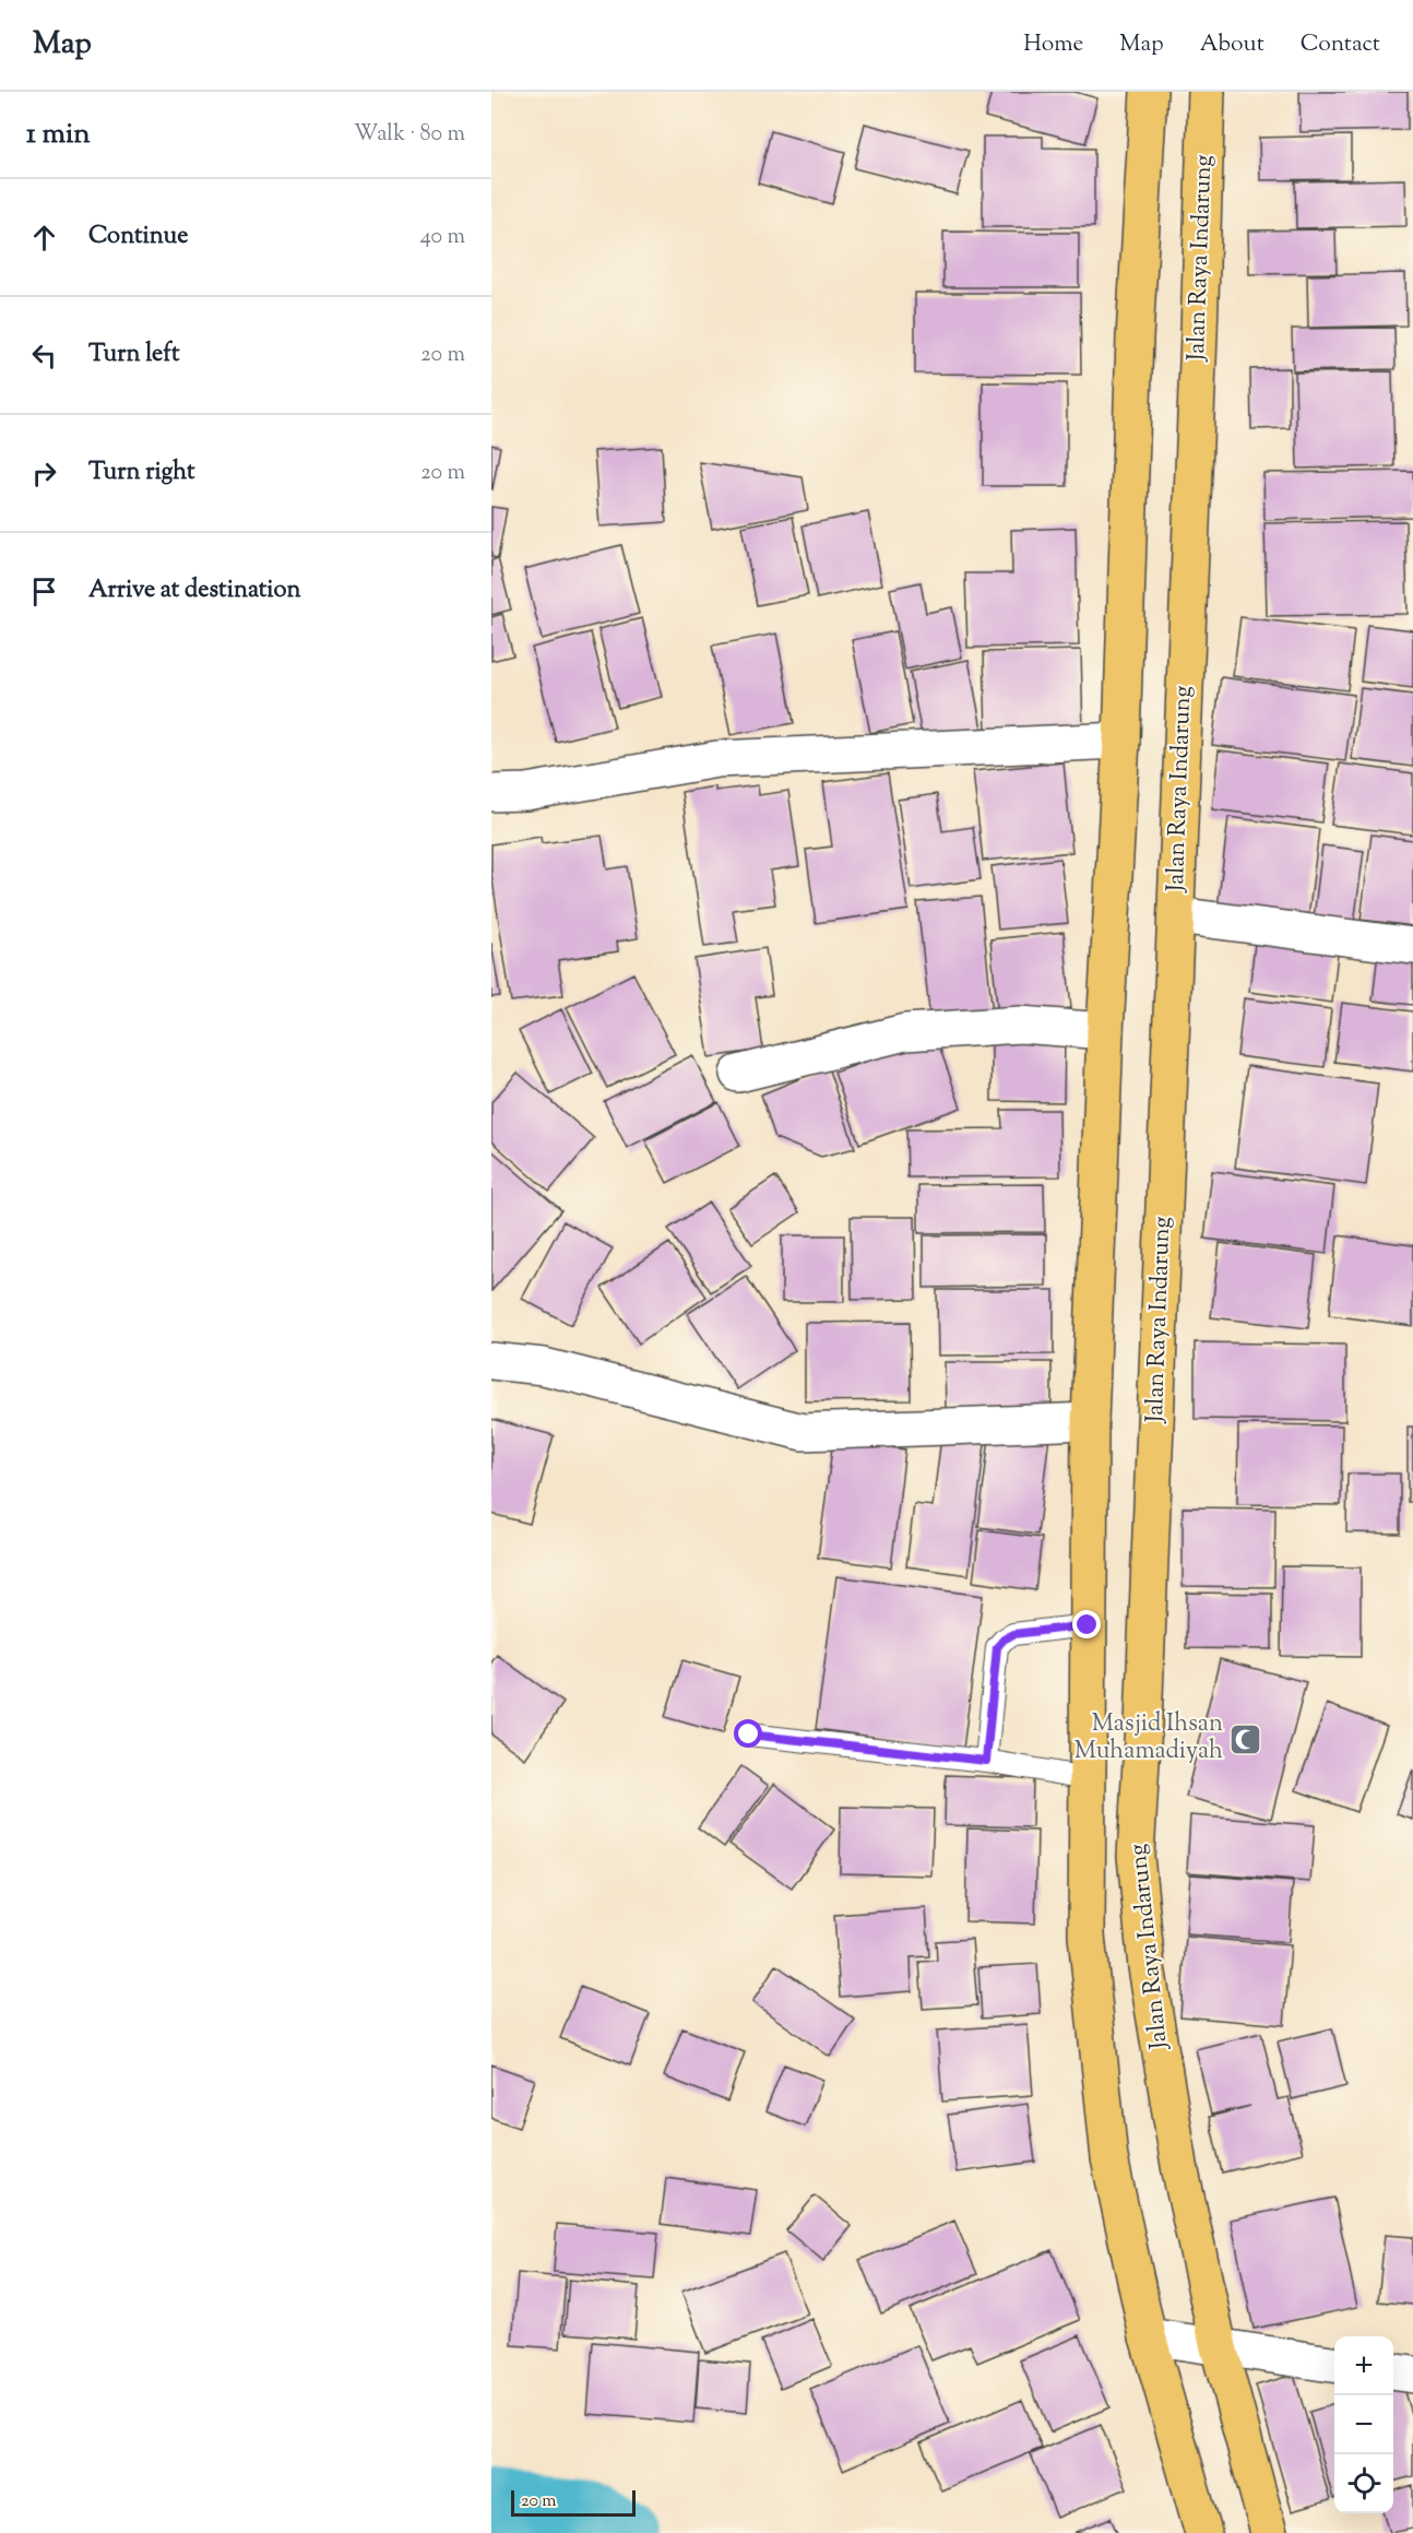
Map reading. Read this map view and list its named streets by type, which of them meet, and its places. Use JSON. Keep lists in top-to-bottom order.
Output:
{
  "streets": {
    "highway": ["Jalan Raya Indarung"]
  },
  "places": {
    "mosque": ["Masjid Ihsan Muhamadiyah"]
  },
  "scale_bar": "20 m",
  "page": {
    "header": "Map",
    "nav": [
      "Home",
      "Map",
      "About",
      "Contact"
    ],
    "heading": ["1 min", "Walk · 80 m"],
    "list": [
      ["Continue", "40 m"],
      ["Turn left", "20 m"],
      ["Turn right", "20 m"],
      "Arrive at destination"
    ],
    "map_buttons": ["+", "−"],
    "scale": "20 m"
  }
}
